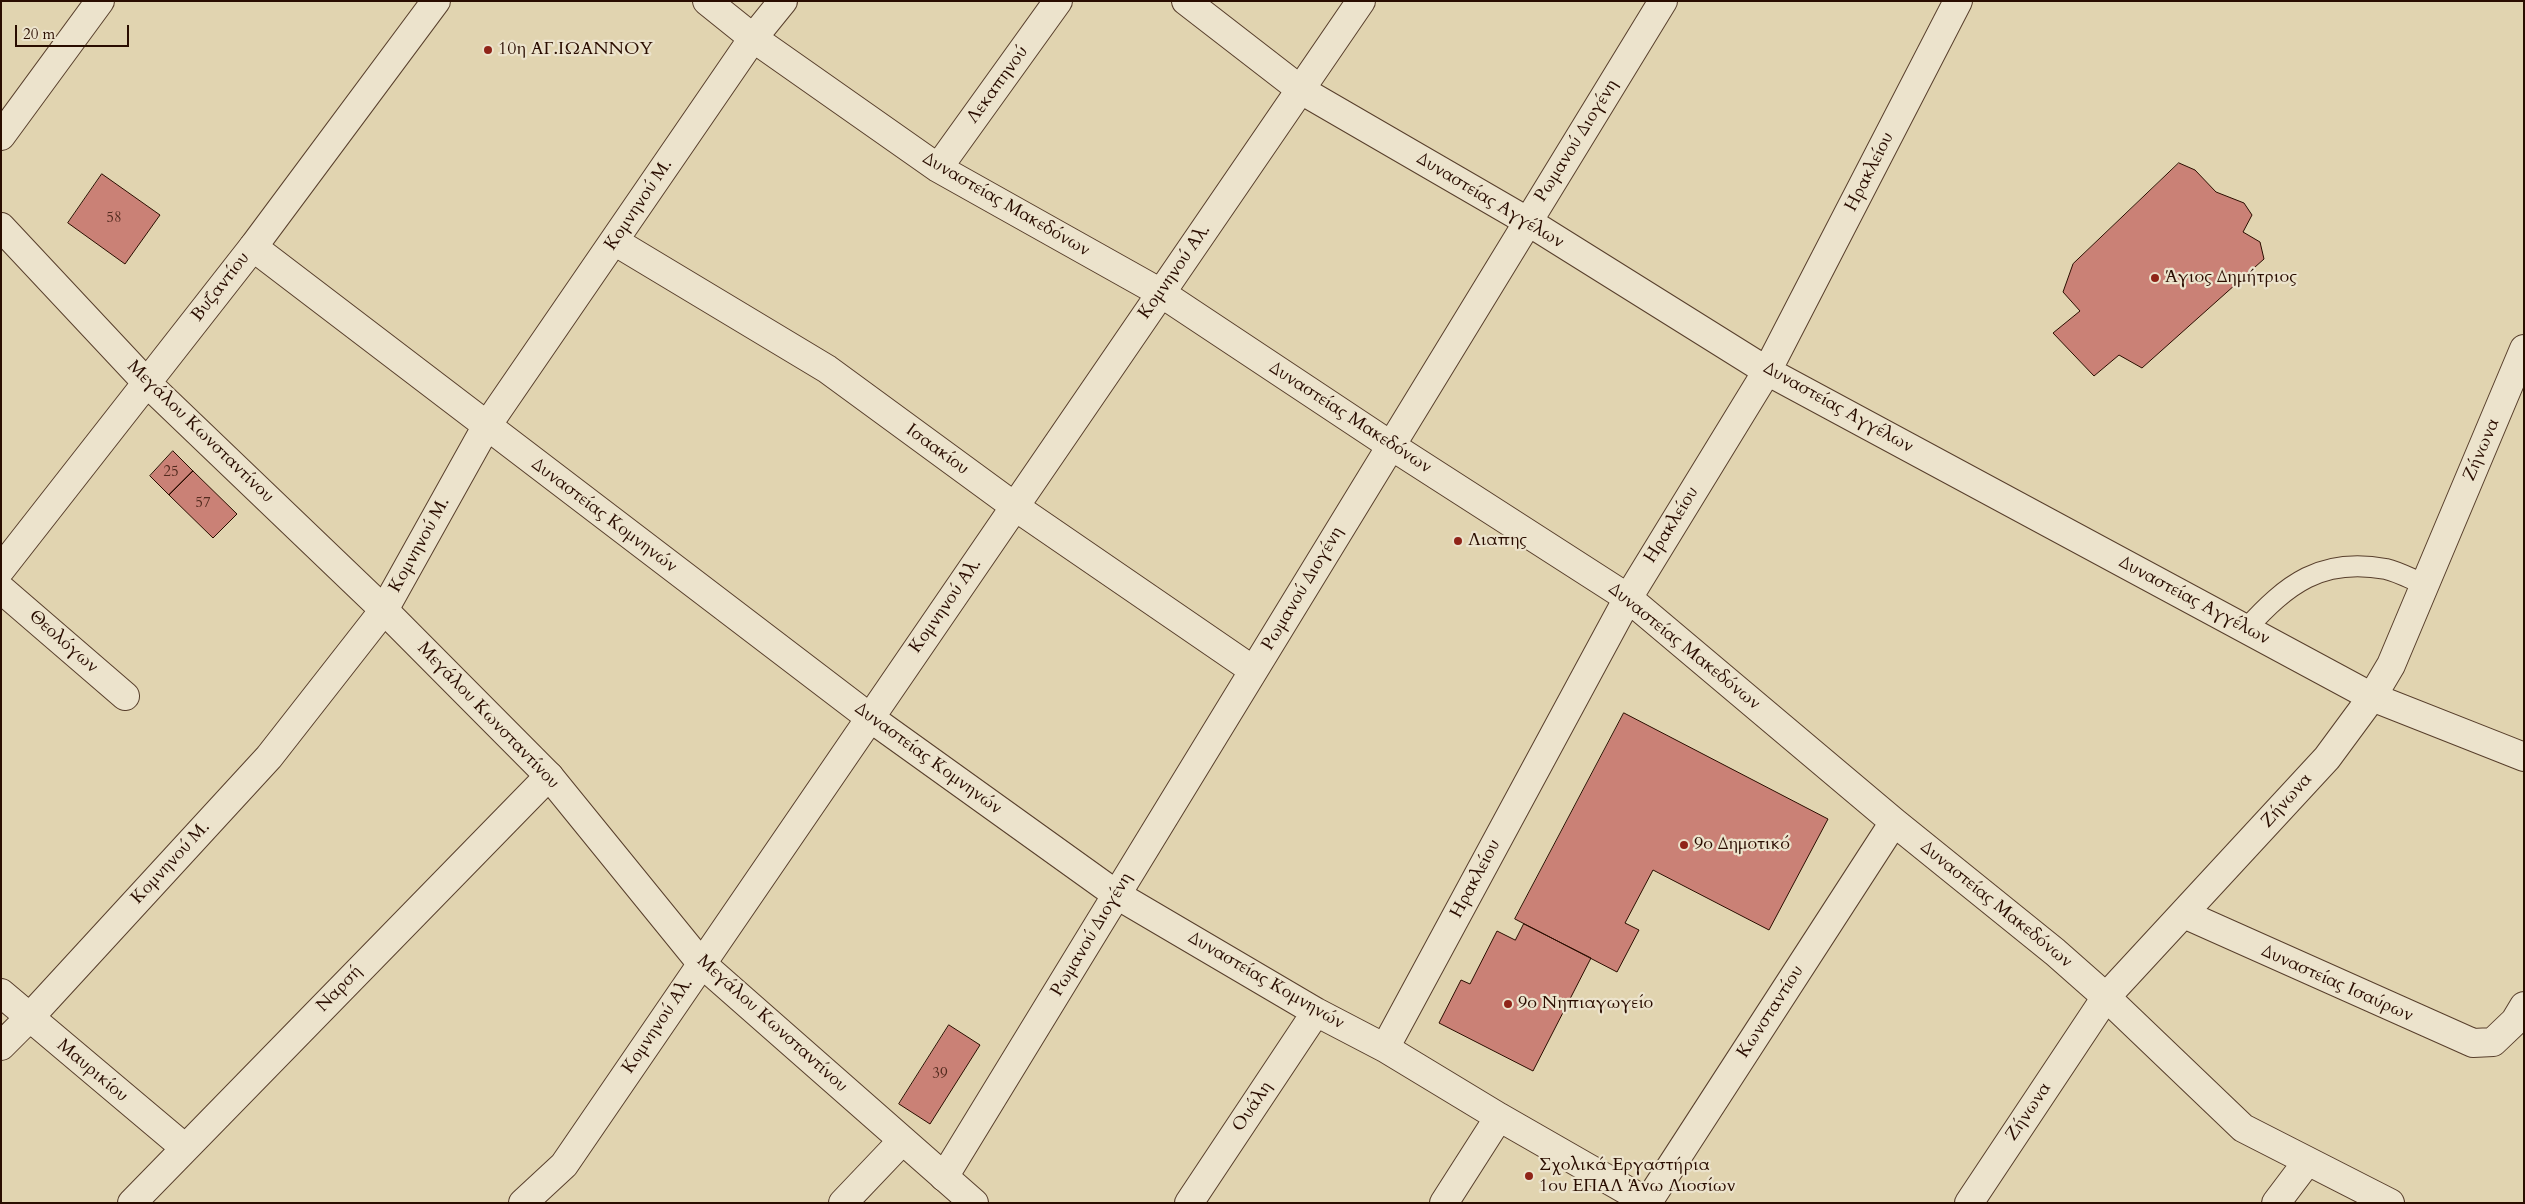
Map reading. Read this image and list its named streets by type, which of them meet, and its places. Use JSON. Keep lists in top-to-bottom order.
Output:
{
  "streets": {
    "street": [
      "Λεκαπηνού",
      "Ρωμανού Διογένη",
      "Ηρακλείου",
      "Δυναστείας Αγγέλων",
      "Κομνηνού Μ.",
      "Δυναστείας Μακεδόνων",
      "Κομνηνού Αλ.",
      "Βυζαντίου",
      "Μεγάλου Κωνσταντίνου",
      "Ισαακίου",
      "Ζήνωνα",
      "Δυναστείας Κομνηνών",
      "Θεολόγων",
      "Δυναστείας Ισαύρων",
      "Ναρσή",
      "Κωνσταντίου",
      "Μαυρικίου",
      "Ουάλη"
    ]
  },
  "crossings": [
    ["Λεκαπηνού", "Δυναστείας Μακεδόνων"],
    ["Ρωμανού Διογένη", "Δυναστείας Αγγέλων"],
    ["Ρωμανού Διογένη", "Δυναστείας Μακεδόνων"],
    ["Ρωμανού Διογένη", "Μεγάλου Κωνσταντίνου"],
    ["Ρωμανού Διογένη", "Ισαακίου"],
    ["Ρωμανού Διογένη", "Δυναστείας Κομνηνών"],
    ["Ηρακλείου", "Δυναστείας Αγγέλων"],
    ["Ηρακλείου", "Δυναστείας Μακεδόνων"],
    ["Ηρακλείου", "Δυναστείας Κομνηνών"],
    ["Δυναστείας Αγγέλων", "Κομνηνού Αλ."],
    ["Δυναστείας Αγγέλων", "Ζήνωνα"],
    ["Κομνηνού Μ.", "Δυναστείας Μακεδόνων"],
    ["Κομνηνού Μ.", "Μεγάλου Κωνσταντίνου"],
    ["Κομνηνού Μ.", "Ισαακίου"],
    ["Κομνηνού Μ.", "Δυναστείας Κομνηνών"],
    ["Κομνηνού Μ.", "Μαυρικίου"],
    ["Δυναστείας Μακεδόνων", "Κομνηνού Αλ."],
    ["Δυναστείας Μακεδόνων", "Ζήνωνα"],
    ["Δυναστείας Μακεδόνων", "Κωνσταντίου"],
    ["Κομνηνού Αλ.", "Μεγάλου Κωνσταντίνου"],
    ["Κομνηνού Αλ.", "Ισαακίου"],
    ["Κομνηνού Αλ.", "Δυναστείας Κομνηνών"],
    ["Βυζαντίου", "Μεγάλου Κωνσταντίνου"],
    ["Βυζαντίου", "Δυναστείας Κομνηνών"],
    ["Μεγάλου Κωνσταντίνου", "Ναρσή"],
    ["Ζήνωνα", "Δυναστείας Ισαύρων"],
    ["Δυναστείας Κομνηνών", "Κωνσταντίου"],
    ["Δυναστείας Κομνηνών", "Ουάλη"],
    ["Ναρσή", "Μαυρικίου"]
  ],
  "places": [
    "10η ΑΓ.ΙΩΑΝΝΟΥ",
    "Άγιος Δημήτριος",
    "Λιαπης",
    "9ο Δημοτικό",
    "9ο Νηπιαγωγείο",
    "Σχολικά Εργαστήρια 1ου ΕΠΑΛ Άνω Λιοσίων"
  ],
  "house_numbers": [
    "58",
    "25",
    "57",
    "39"
  ],
  "scale_bar": "20 m"
}
